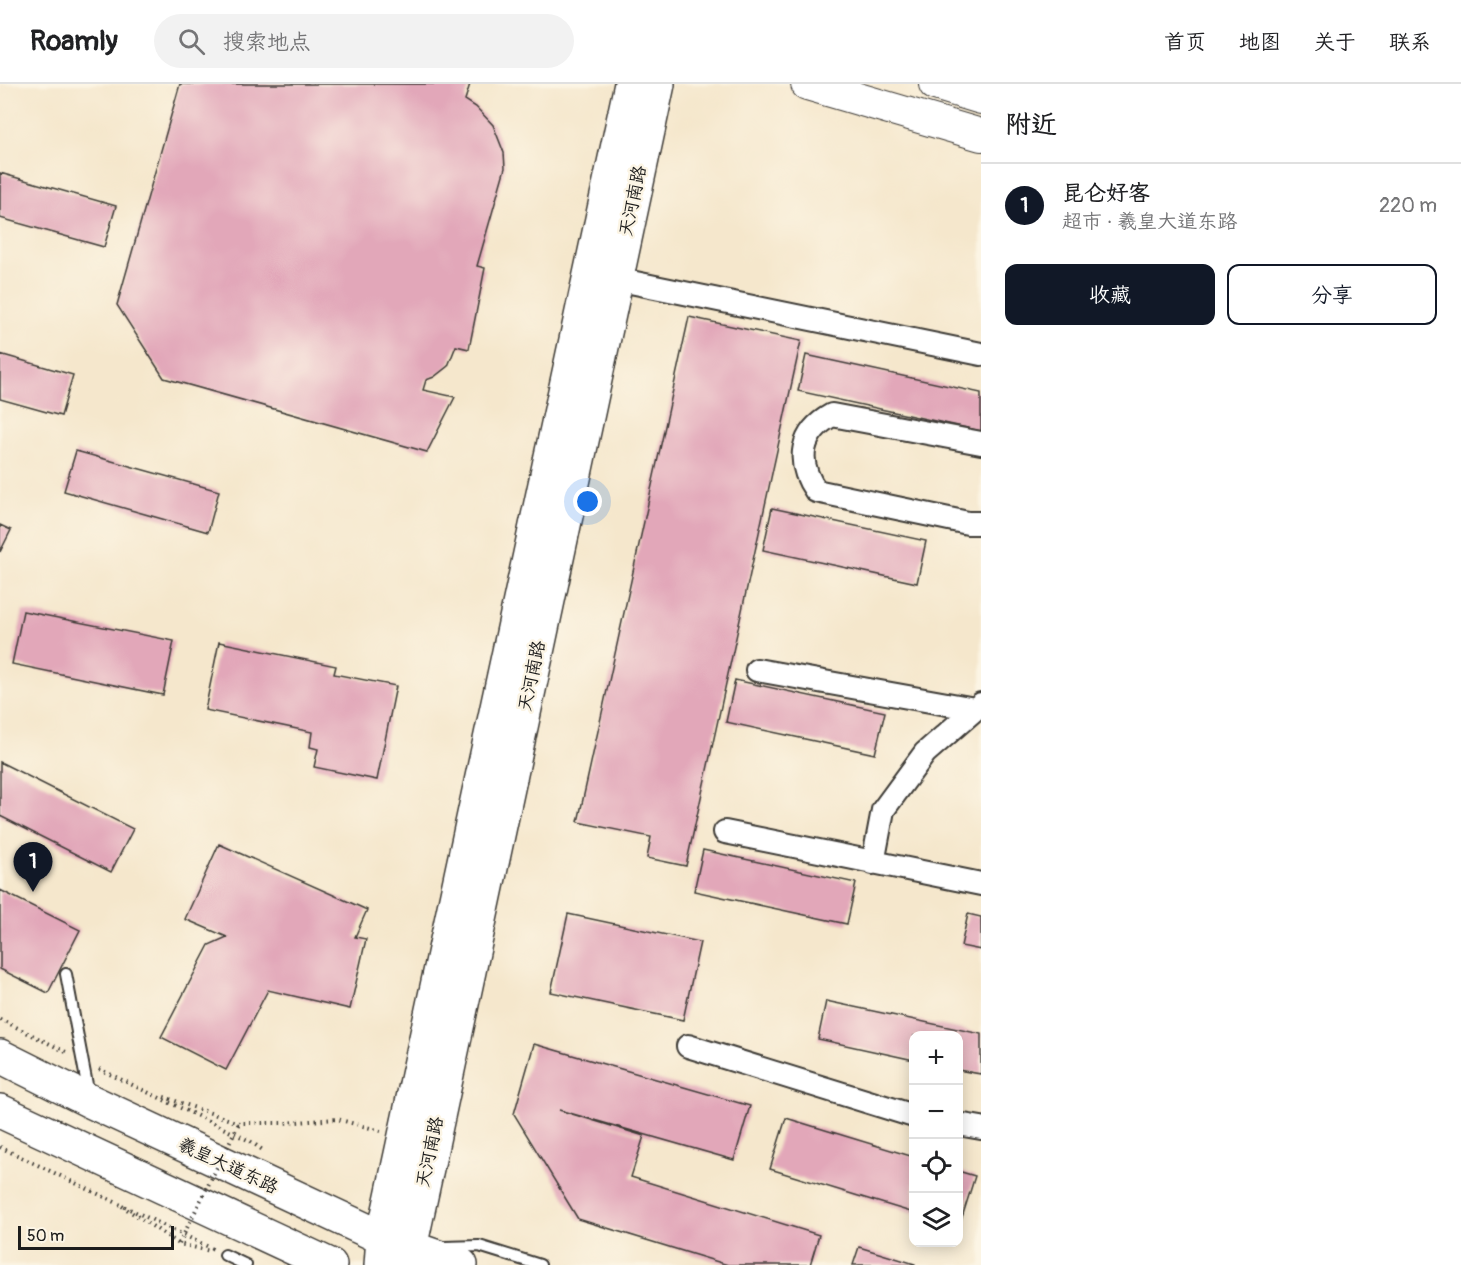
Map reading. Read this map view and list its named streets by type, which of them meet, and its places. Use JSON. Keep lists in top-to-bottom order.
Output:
{
  "streets": {
    "main road": ["天河南路", "羲皇大道东路"]
  },
  "crossings": [
    ["天河南路", "羲皇大道东路"]
  ],
  "scale_bar": "50 m",
  "page": {
    "header": "Roamly",
    "search": "搜索地点",
    "nav": [
      "首页",
      "地图",
      "关于",
      "联系"
    ],
    "heading": "附近",
    "list": [
      {
        "mark": "1",
        "name": "昆仑好客",
        "note": "超市 · 羲皇大道东路",
        "value": "220 m"
      }
    ],
    "buttons": ["收藏", "分享"],
    "pins": "1",
    "map_buttons": ["+", "−"],
    "scale": "50 m"
  }
}
